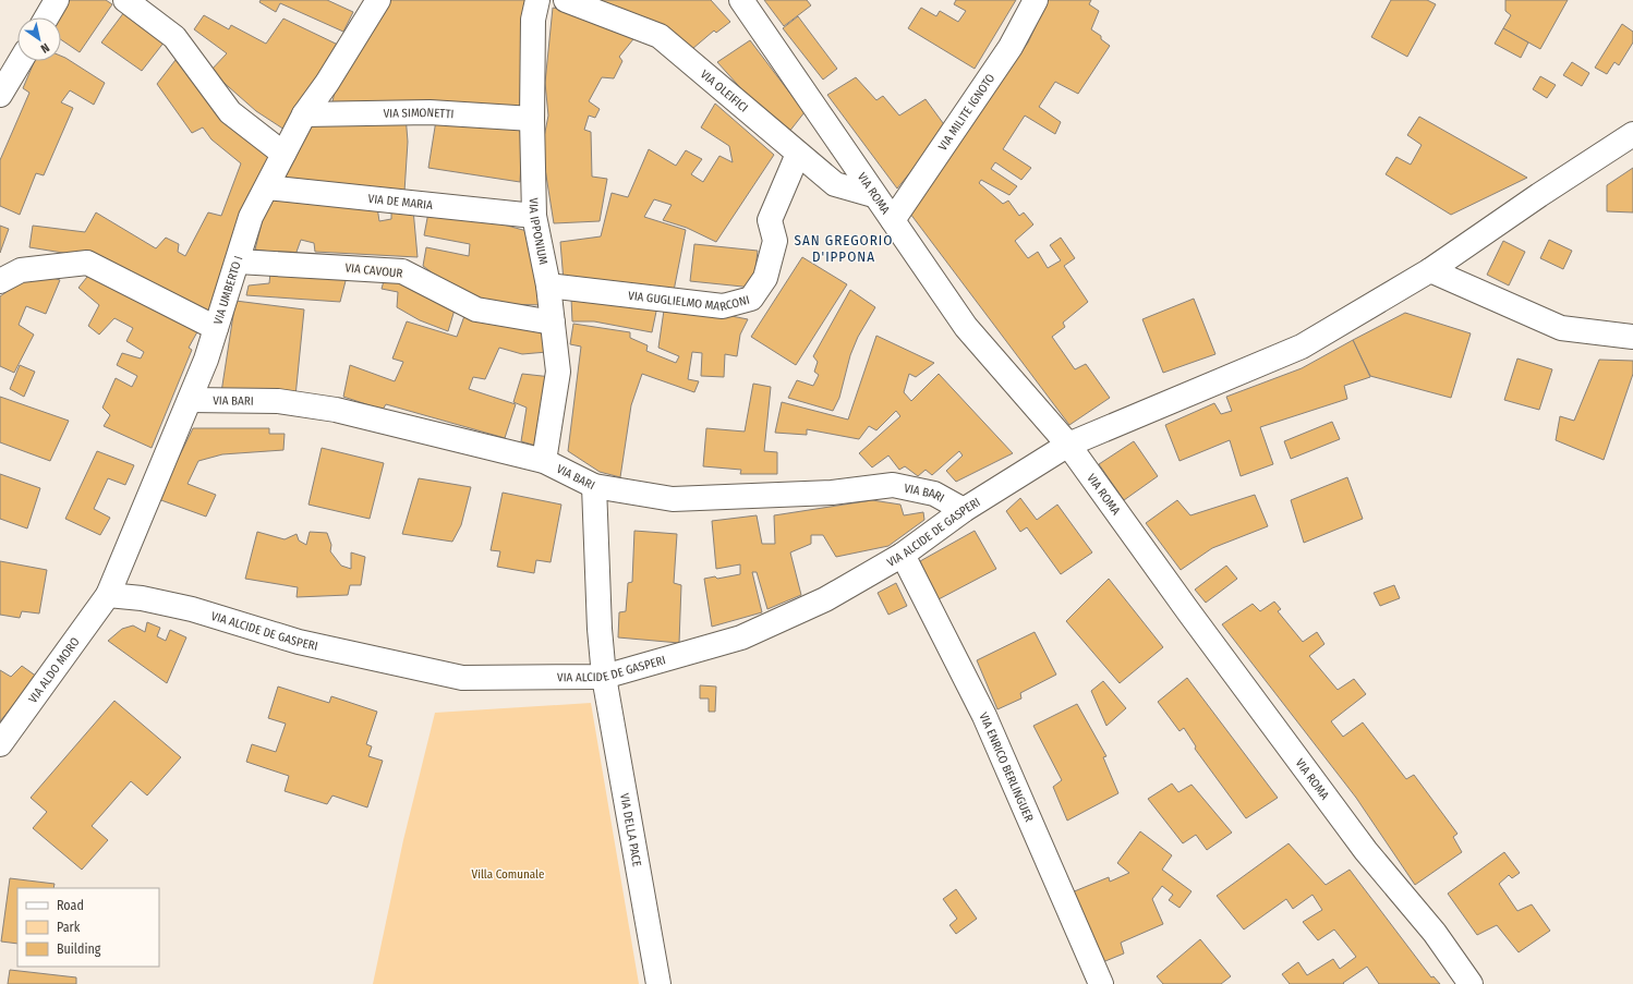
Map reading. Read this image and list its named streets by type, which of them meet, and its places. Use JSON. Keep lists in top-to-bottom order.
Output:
{
  "streets": {
    "street": [
      "VIA OLEIFICI",
      "VIA MILITE IGNOTO",
      "VIA SIMONETTI",
      "VIA ROMA",
      "VIA DE MARIA",
      "VIA IPPONIUM",
      "VIA CAVOUR",
      "VIA UMBERTO I",
      "VIA GUGLIELMO MARCONI",
      "VIA BARI",
      "VIA ALCIDE DE GASPERI",
      "VIA ALDO MORO",
      "VIA ENRICO BERLINGUER",
      "VIA DELLA PACE"
    ]
  },
  "crossings": [
    ["VIA OLEIFICI", "VIA ROMA"],
    ["VIA OLEIFICI", "VIA GUGLIELMO MARCONI"],
    ["VIA MILITE IGNOTO", "VIA ROMA"],
    ["VIA SIMONETTI", "VIA IPPONIUM"],
    ["VIA SIMONETTI", "VIA UMBERTO I"],
    ["VIA ROMA", "VIA ALCIDE DE GASPERI"],
    ["VIA DE MARIA", "VIA IPPONIUM"],
    ["VIA DE MARIA", "VIA UMBERTO I"],
    ["VIA IPPONIUM", "VIA CAVOUR"],
    ["VIA IPPONIUM", "VIA GUGLIELMO MARCONI"],
    ["VIA IPPONIUM", "VIA BARI"],
    ["VIA CAVOUR", "VIA UMBERTO I"],
    ["VIA UMBERTO I", "VIA BARI"],
    ["VIA UMBERTO I", "VIA ALCIDE DE GASPERI"],
    ["VIA UMBERTO I", "VIA ALDO MORO"],
    ["VIA BARI", "VIA ALCIDE DE GASPERI"],
    ["VIA BARI", "VIA DELLA PACE"],
    ["VIA ALCIDE DE GASPERI", "VIA ALDO MORO"],
    ["VIA ALCIDE DE GASPERI", "VIA ENRICO BERLINGUER"],
    ["VIA ALCIDE DE GASPERI", "VIA DELLA PACE"]
  ],
  "districts": ["SAN GREGORIO D'IPPONA"],
  "parks": ["Villa Comunale"],
  "legend": ["Road", "Park", "Building"],
  "north": "bottom right"
}
